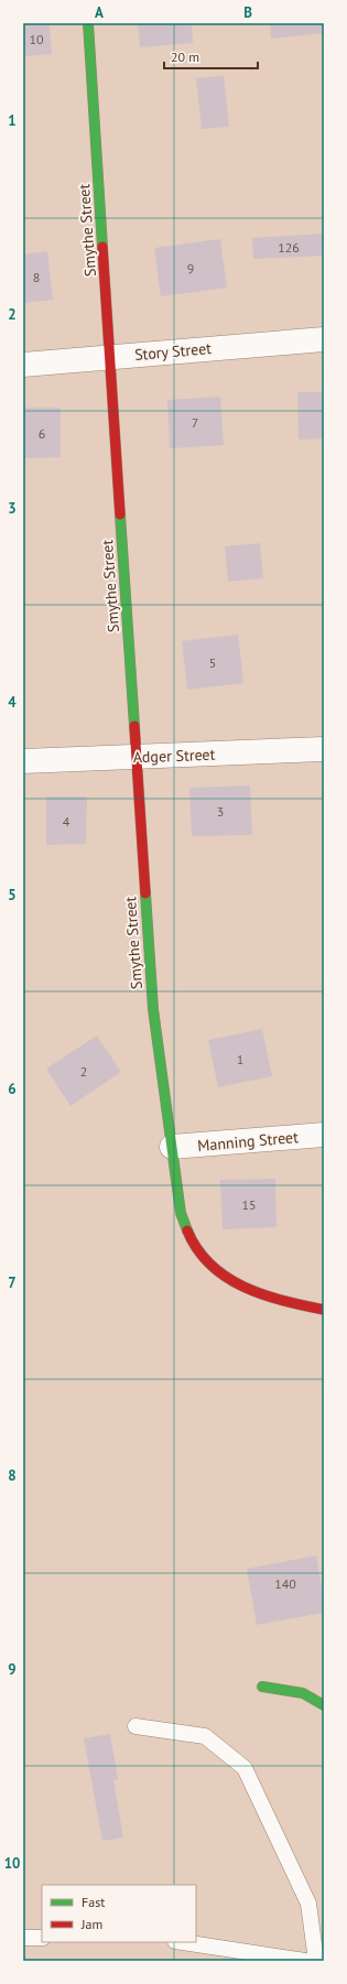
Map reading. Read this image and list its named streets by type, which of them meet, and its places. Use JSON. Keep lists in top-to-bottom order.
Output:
{
  "streets": {
    "street": [
      "Smythe Street",
      "Story Street",
      "Adger Street",
      "Manning Street"
    ]
  },
  "crossings": [
    ["Smythe Street", "Story Street"],
    ["Smythe Street", "Adger Street"],
    ["Smythe Street", "Manning Street"]
  ],
  "house_numbers": [
    "10",
    "126",
    "9",
    "8",
    "7",
    "6",
    "5",
    "3",
    "4",
    "1",
    "2",
    "15",
    "140"
  ],
  "legend": ["Fast", "Jam"],
  "scale_bar": "20 m",
  "grid": {
    "columns": ["A", "B"],
    "rows": [
      "1",
      "2",
      "3",
      "4",
      "5",
      "6",
      "7",
      "8",
      "9",
      "10"
    ]
  }
}
